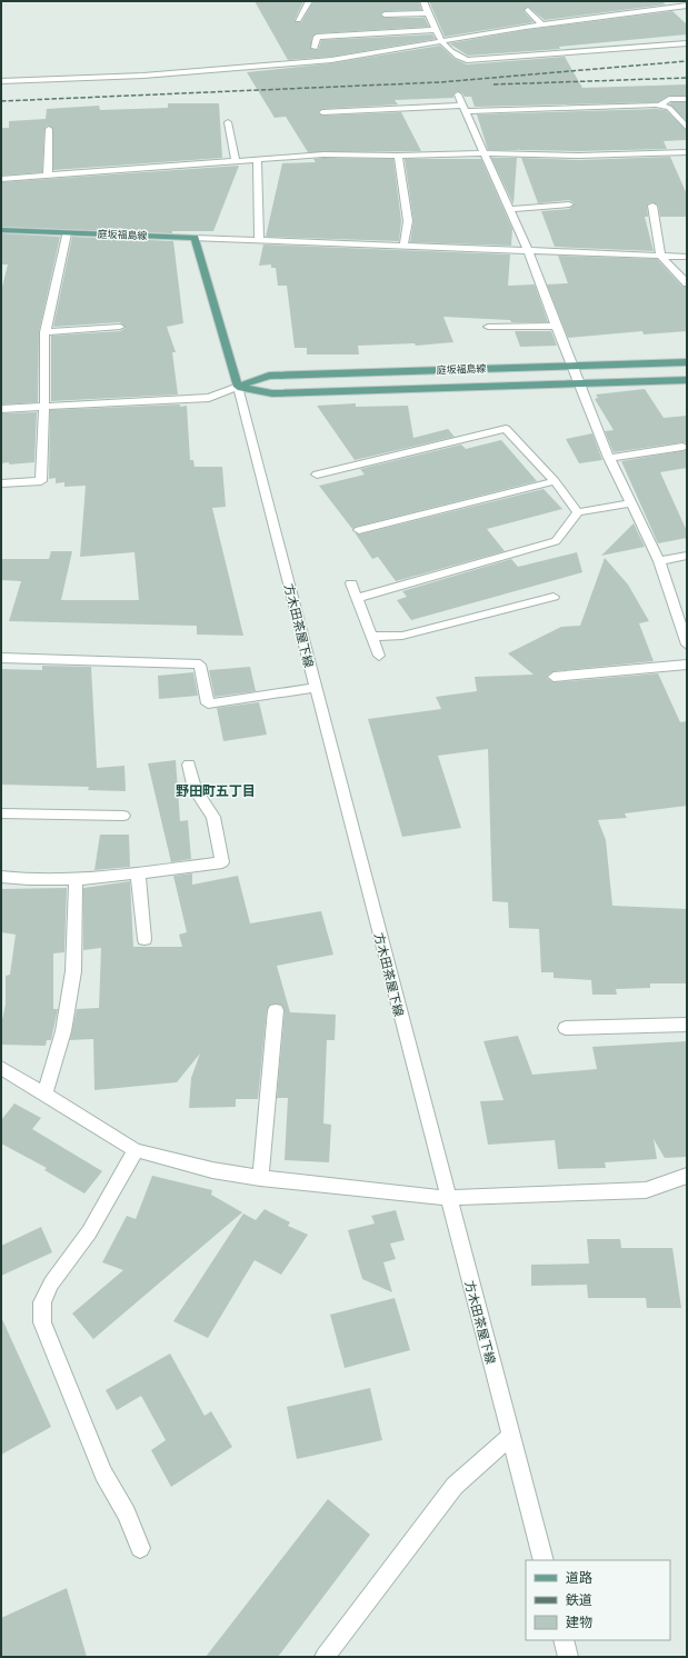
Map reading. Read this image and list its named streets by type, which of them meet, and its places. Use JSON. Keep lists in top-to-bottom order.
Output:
{
  "streets": {
    "main road": ["庭坂福島線"],
    "street": ["方木田茶屋下線"]
  },
  "crossings": [
    ["庭坂福島線", "方木田茶屋下線"]
  ],
  "districts": ["野田町五丁目"],
  "legend": ["道路", "鉄道", "建物"]
}
